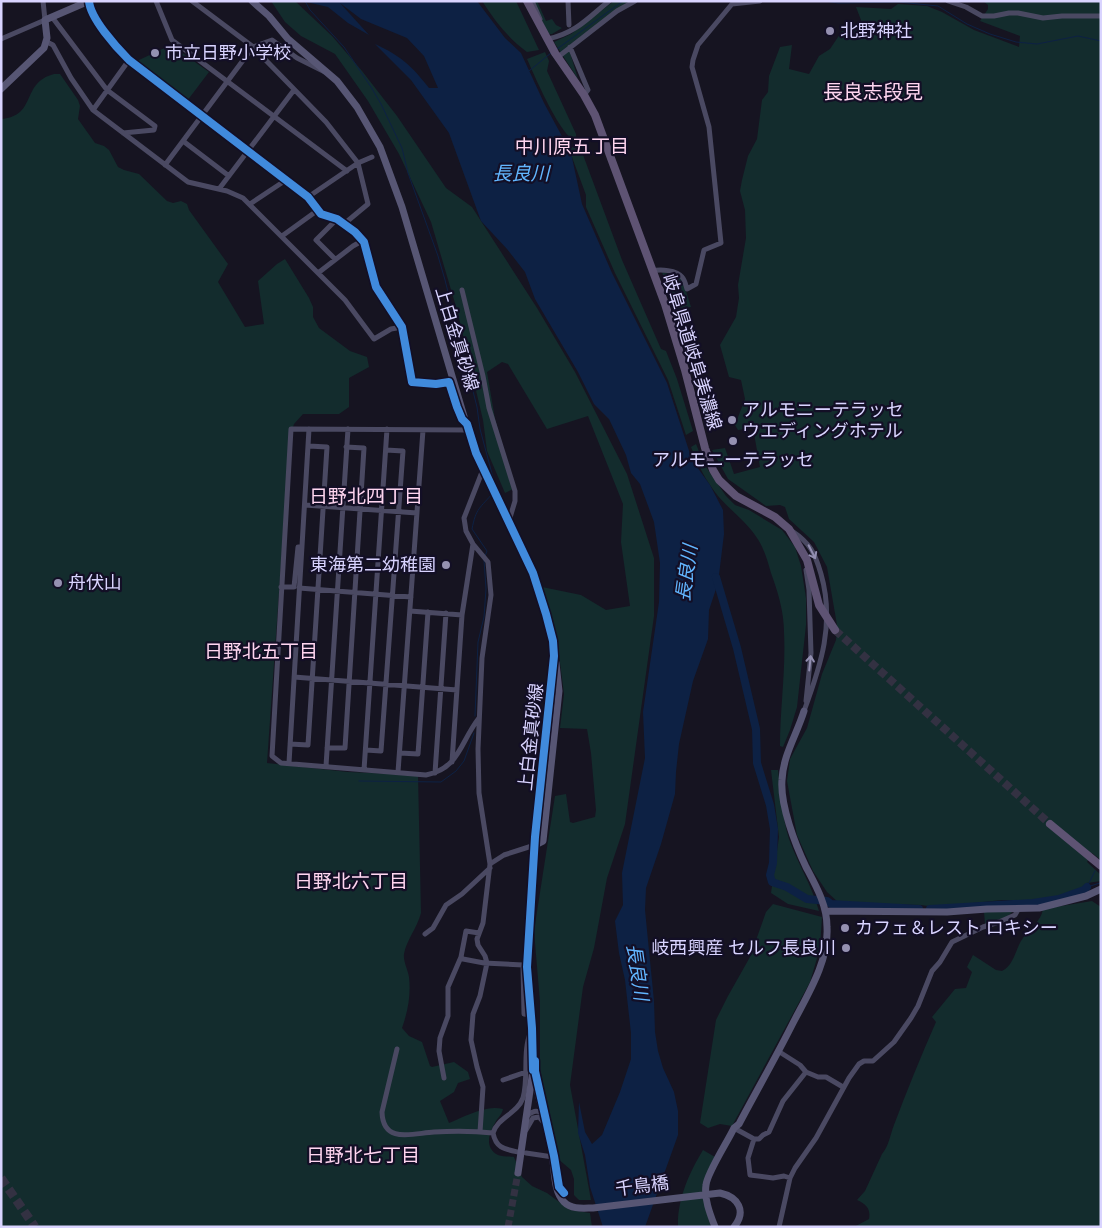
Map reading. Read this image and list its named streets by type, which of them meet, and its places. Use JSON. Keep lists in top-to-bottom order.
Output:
{
  "streets": {
    "main road": ["岐阜県道岐阜美濃線"],
    "street": ["上白金真砂線", "千鳥橋"]
  },
  "districts": [
    "長良志段見",
    "中川原五丁目",
    "日野北四丁目",
    "日野北五丁目",
    "日野北六丁目",
    "日野北七丁目"
  ],
  "water": ["長良川"],
  "places": [
    "北野神社",
    "市立日野小学校",
    "アルモニーテラッセ ウエディングホテル",
    "アルモニーテラッセ",
    "東海第二幼稚園",
    "舟伏山",
    "カフェ＆レスト ロキシー",
    "岐西興産 セルフ長良川"
  ]
}
